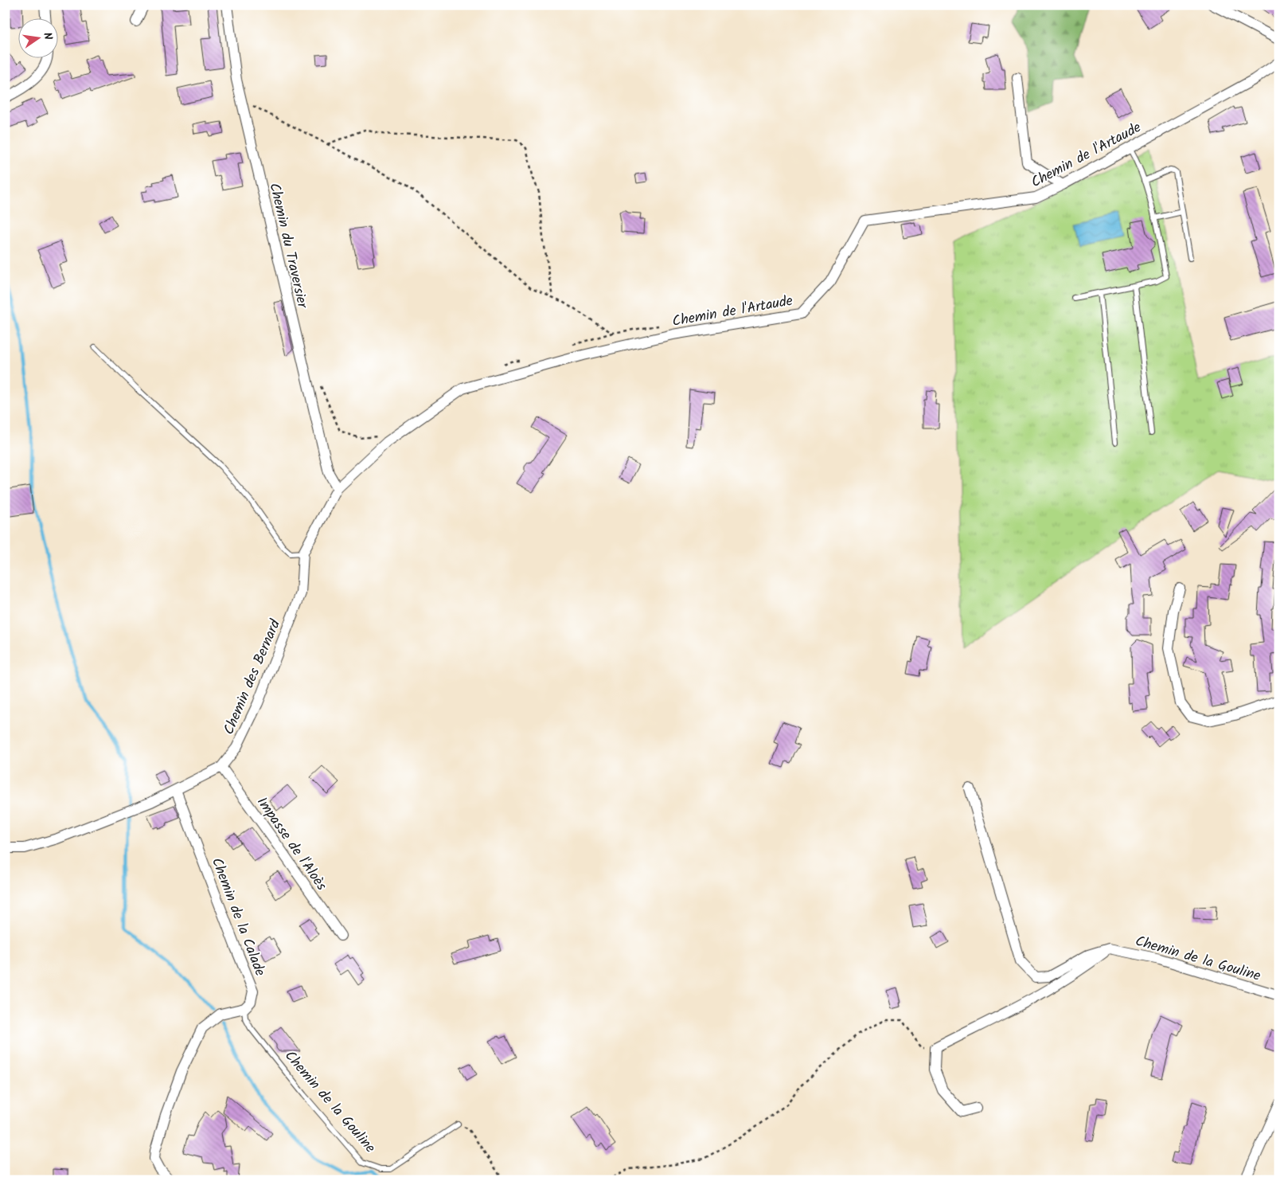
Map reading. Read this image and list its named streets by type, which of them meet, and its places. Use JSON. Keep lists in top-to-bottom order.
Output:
{
  "streets": {
    "street": [
      "Chemin de l'Artaude",
      "Chemin du Traversier",
      "Chemin des Bernard",
      "Impasse de l'Aloès",
      "Chemin de la Calade",
      "Chemin de la Gouline"
    ]
  },
  "crossings": [
    ["Chemin de l'Artaude", "Chemin du Traversier"],
    ["Chemin de l'Artaude", "Chemin des Bernard"],
    ["Chemin du Traversier", "Chemin des Bernard"],
    ["Chemin des Bernard", "Impasse de l'Aloès"],
    ["Chemin des Bernard", "Chemin de la Calade"],
    ["Chemin de la Calade", "Chemin de la Gouline"]
  ],
  "north": "right"
}
